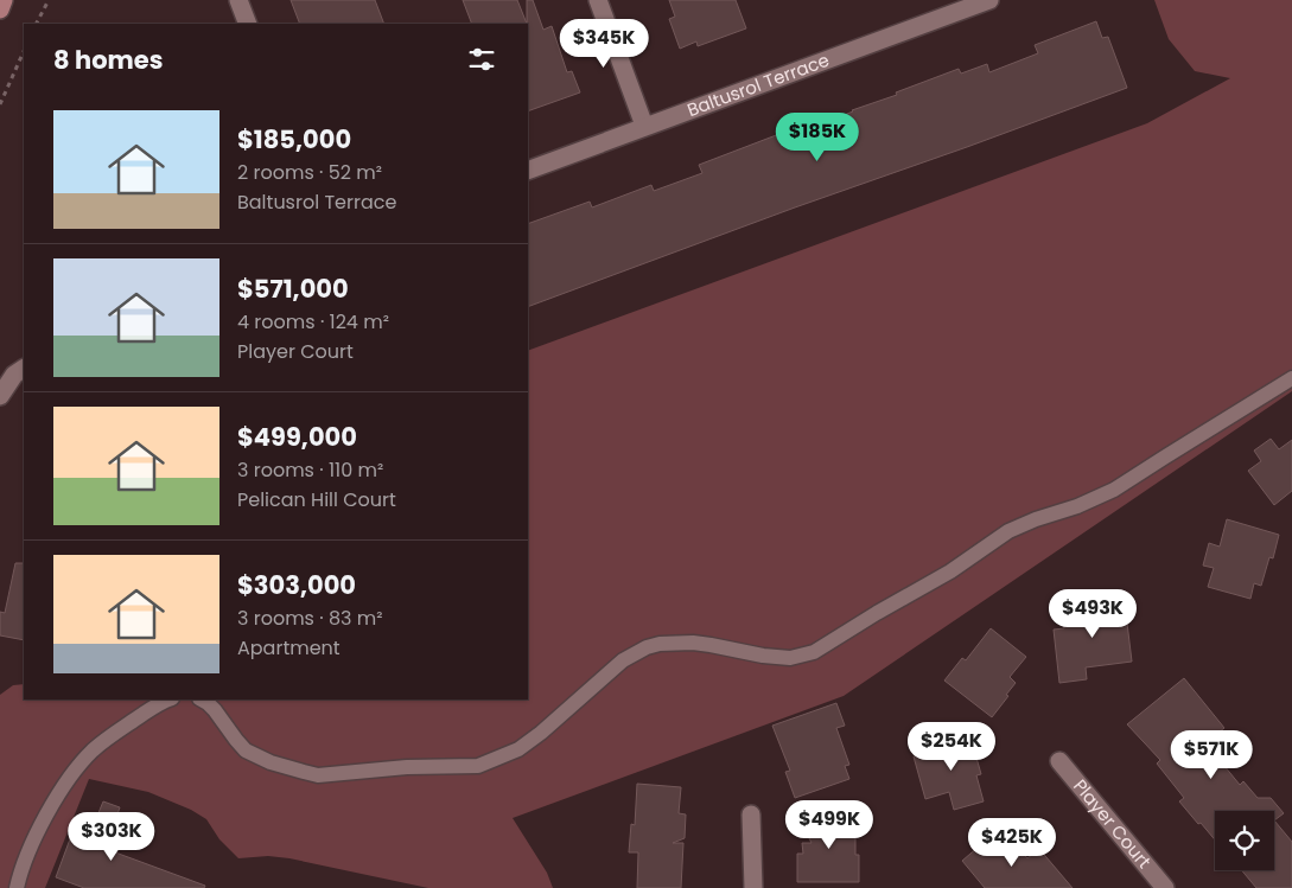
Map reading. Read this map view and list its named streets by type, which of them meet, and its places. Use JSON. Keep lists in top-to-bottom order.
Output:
{
  "streets": {
    "street": ["Baltusrol Terrace", "Player Court"]
  },
  "page": {
    "price": [
      "$345K",
      "$185K",
      "$493K",
      "$254K",
      "$571K",
      "$499K",
      "$303K",
      "$425K"
    ],
    "heading": "8 homes",
    "list": [
      {
        "name": "$185,000",
        "note": "2 rooms · 52 m² · Baltusrol Terrace"
      },
      {
        "name": "$571,000",
        "note": "4 rooms · 124 m² · Player Court"
      },
      {
        "name": "$499,000",
        "note": "3 rooms · 110 m² · Pelican Hill Court"
      },
      {
        "name": "$303,000",
        "note": "3 rooms · 83 m² · Apartment"
      }
    ]
  }
}
